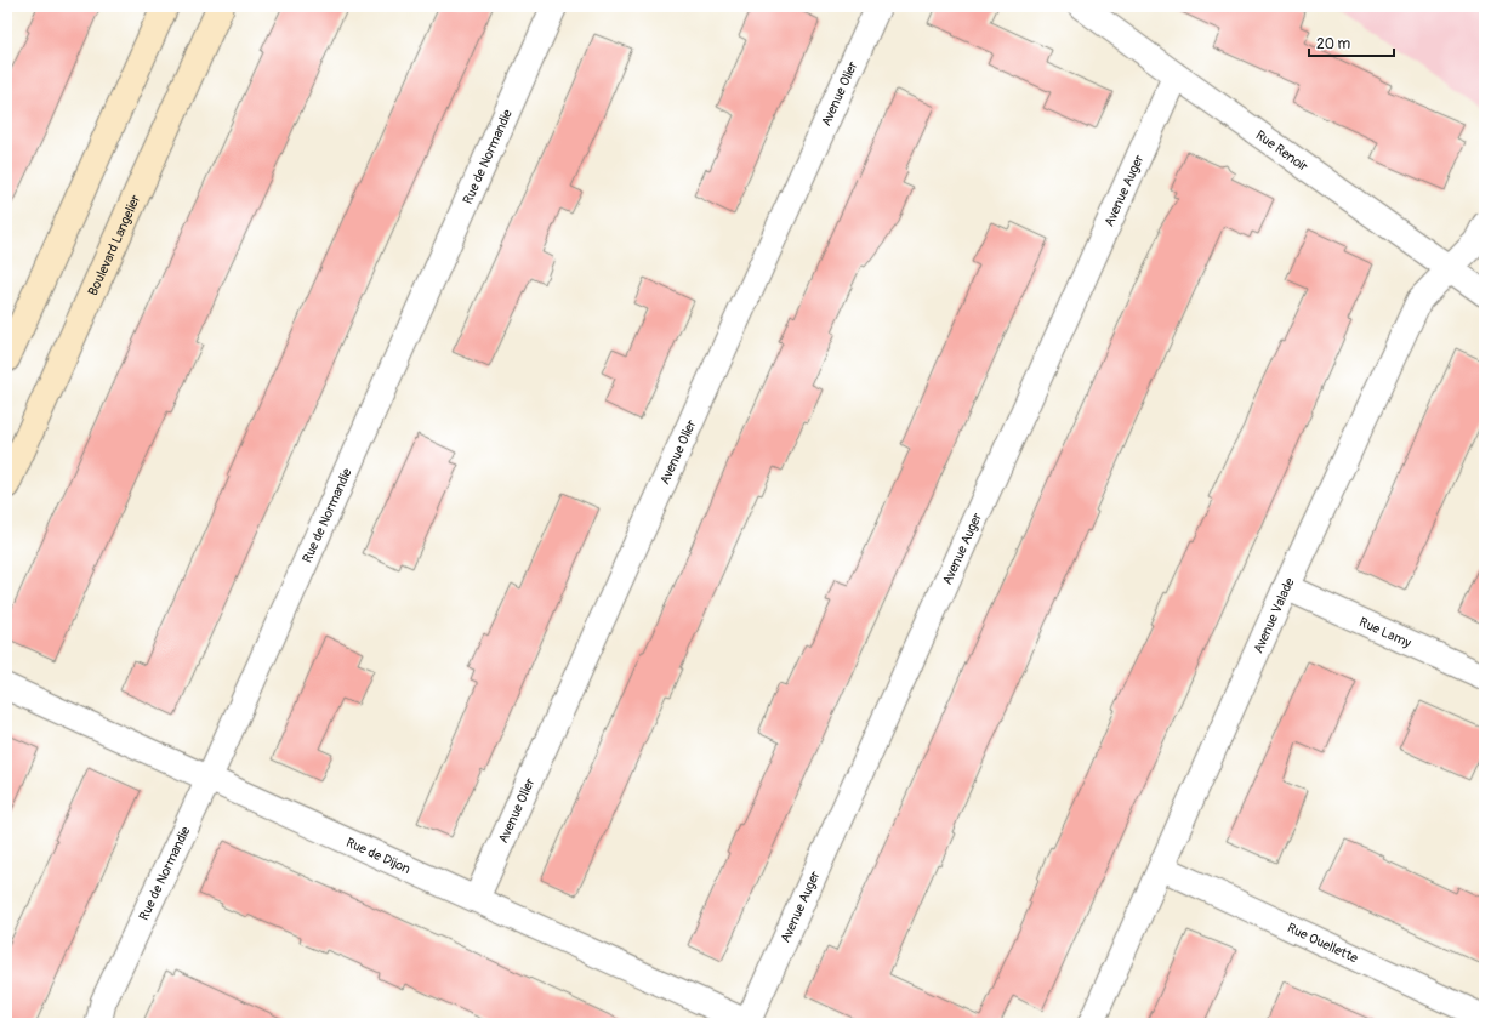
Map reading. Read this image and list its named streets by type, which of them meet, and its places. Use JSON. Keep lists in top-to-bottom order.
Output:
{
  "streets": {
    "main road": ["Boulevard Langelier"],
    "street": [
      "Avenue Olier",
      "Rue Renoir",
      "Rue de Normandie",
      "Avenue Auger",
      "Avenue Valade",
      "Rue Lamy",
      "Rue de Dijon",
      "Rue Ouellette"
    ]
  },
  "crossings": [
    ["Avenue Olier", "Rue de Dijon"],
    ["Rue Renoir", "Avenue Auger"],
    ["Rue Renoir", "Avenue Valade"],
    ["Rue de Normandie", "Rue de Dijon"],
    ["Avenue Auger", "Rue de Dijon"],
    ["Avenue Valade", "Rue Lamy"],
    ["Avenue Valade", "Rue Ouellette"]
  ],
  "scale_bar": "20 m"
}
